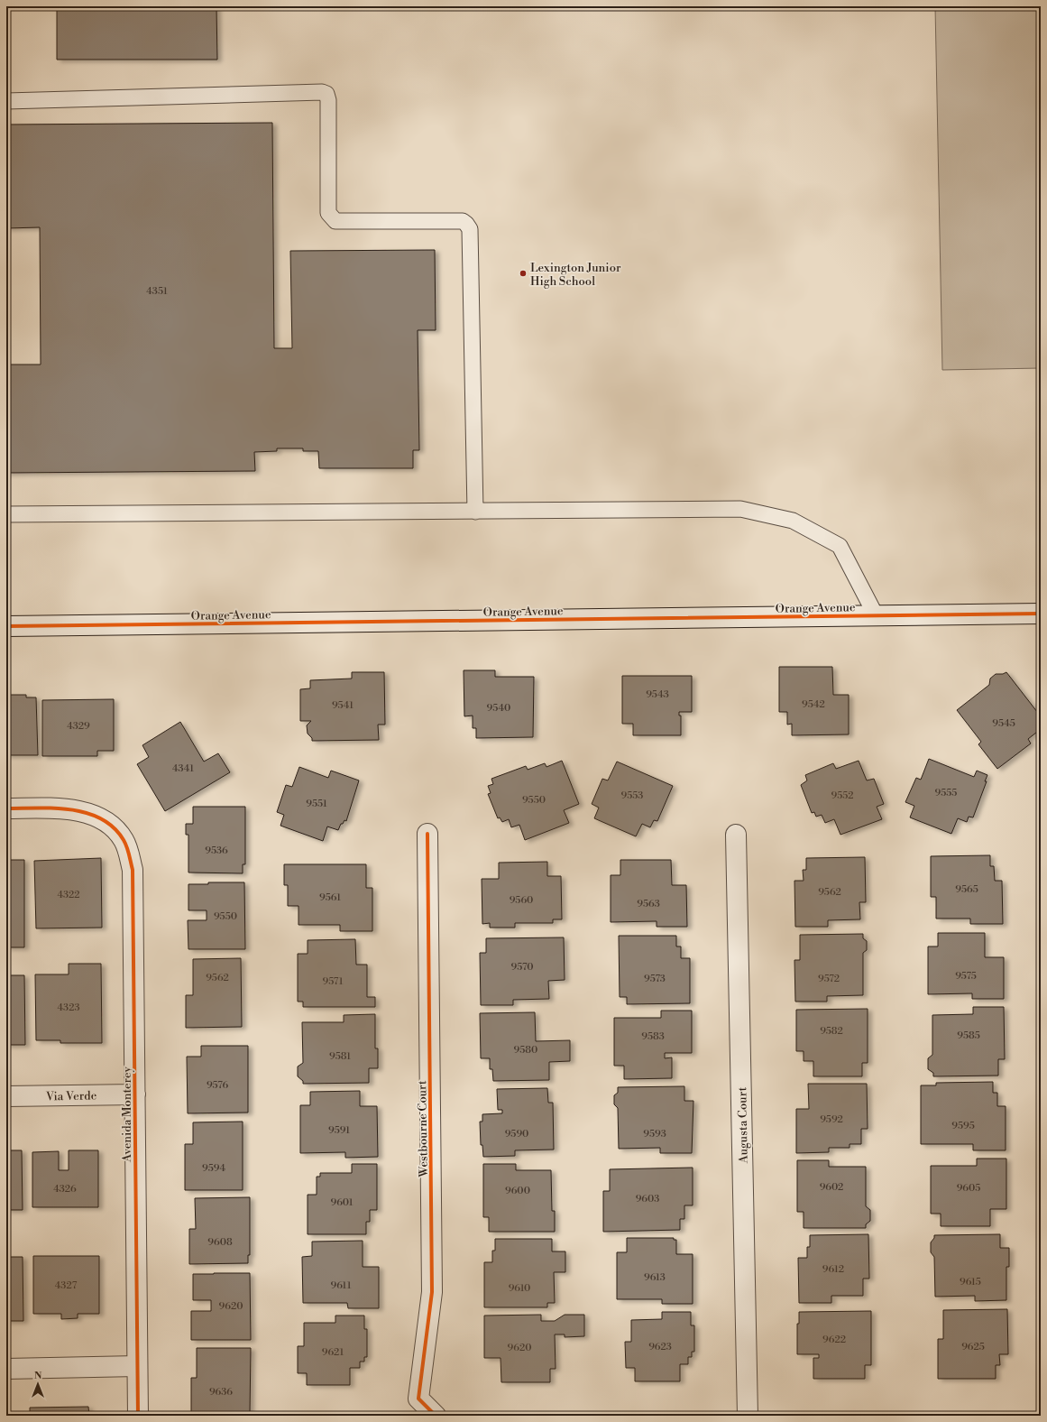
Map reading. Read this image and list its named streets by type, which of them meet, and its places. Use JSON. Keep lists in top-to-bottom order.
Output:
{
  "streets": {
    "street": [
      "Orange Avenue",
      "Via Verde",
      "Avenida Monterey",
      "Augusta Court",
      "Westbourne Court"
    ]
  },
  "crossings": [
    ["Via Verde", "Avenida Monterey"]
  ],
  "places": ["Lexington Junior High School"],
  "house_numbers": [
    "4351",
    "9543",
    "9542",
    "9541",
    "9540",
    "9545",
    "4329",
    "4341",
    "9555",
    "9553",
    "9552",
    "9550",
    "9551",
    "9536",
    "9565",
    "9562",
    "4322",
    "9561",
    "9560",
    "9563",
    "9550",
    "9570",
    "9575",
    "9562",
    "9573",
    "9572",
    "9571",
    "4323",
    "9582",
    "9585",
    "9583",
    "9580",
    "9581",
    "9576",
    "9592",
    "9595",
    "9591",
    "9590",
    "9593",
    "9594",
    "9602",
    "9605",
    "4326",
    "9600",
    "9603",
    "9601",
    "9608",
    "9612",
    "9613",
    "9615",
    "4327",
    "9611",
    "9610",
    "9620",
    "9622",
    "9623",
    "9625",
    "9620",
    "9621",
    "9636"
  ],
  "north": "top"
}
